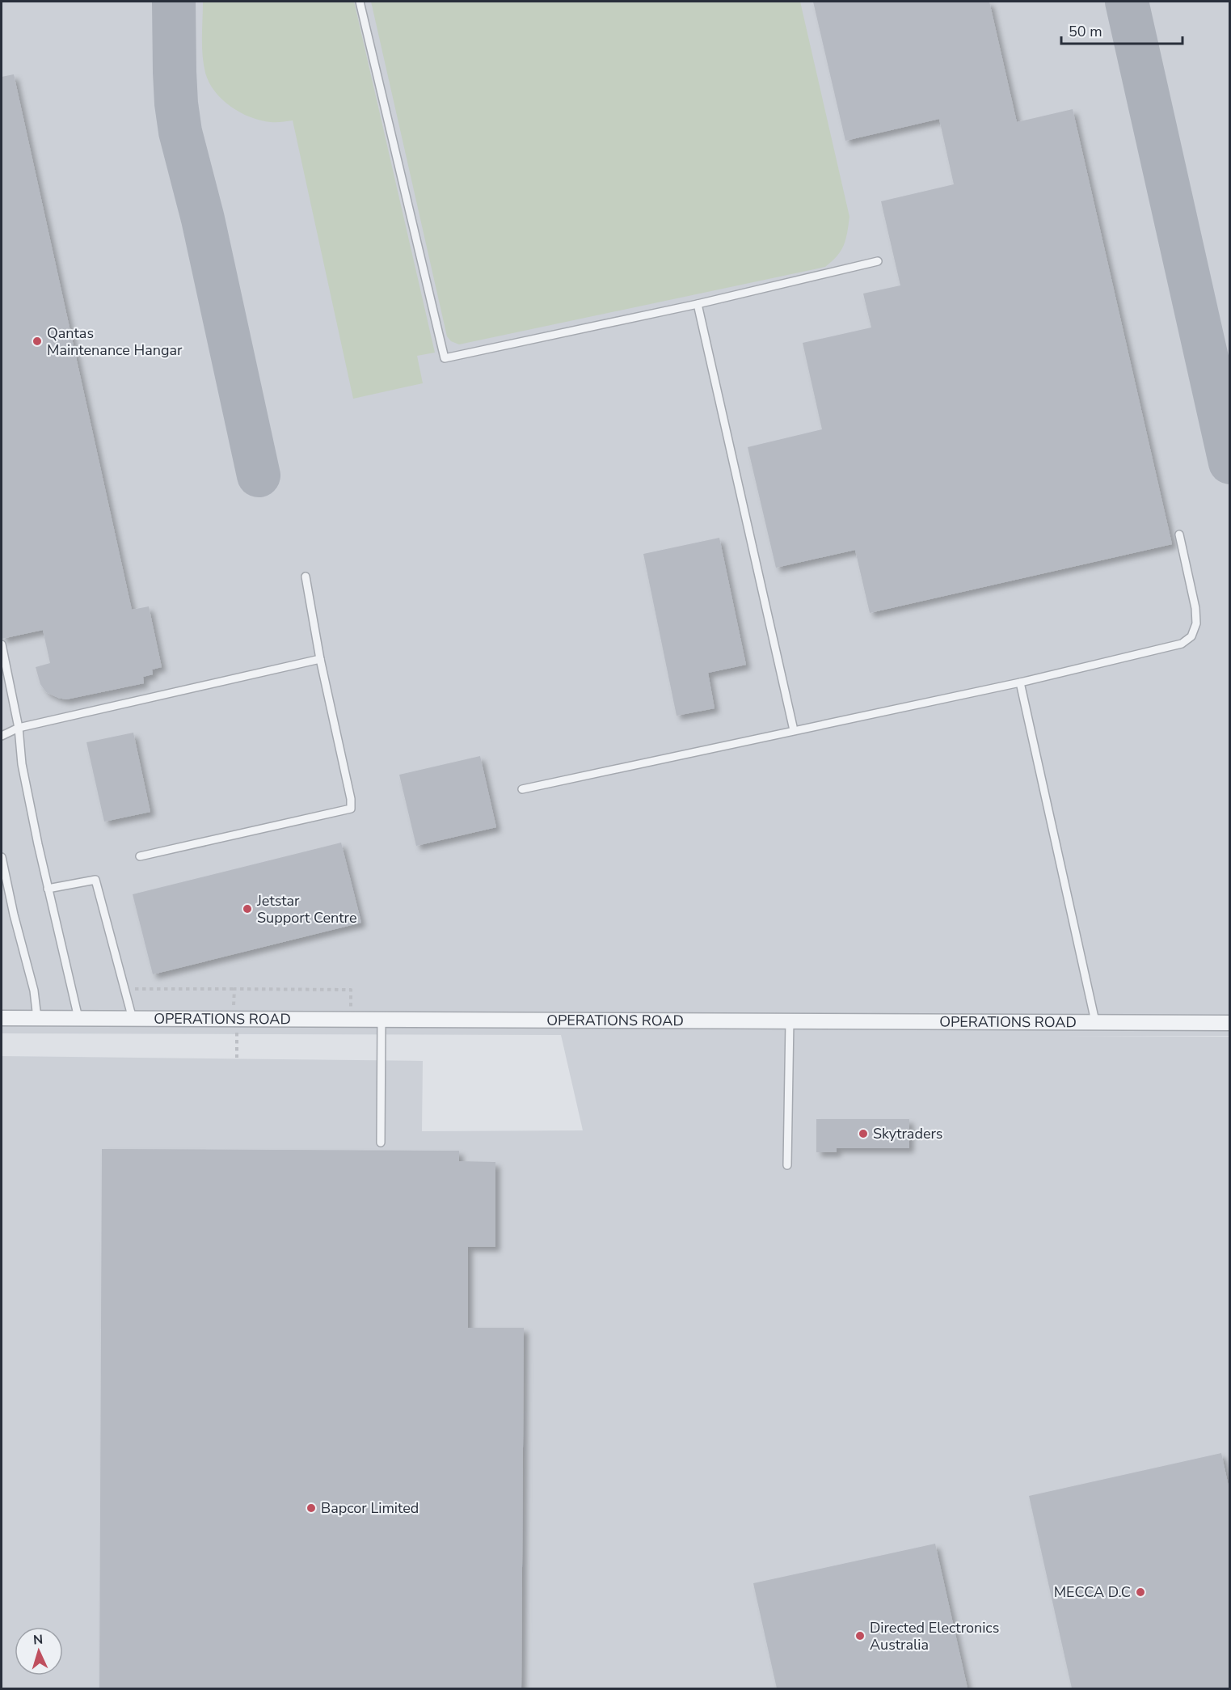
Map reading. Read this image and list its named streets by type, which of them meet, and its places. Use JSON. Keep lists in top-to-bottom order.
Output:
{
  "streets": {
    "street": ["OPERATIONS ROAD"]
  },
  "places": [
    "Qantas Maintenance Hangar",
    "Jetstar Support Centre",
    "Skytraders",
    "Bapcor Limited",
    "MECCA D.C",
    "Directed Electronics Australia"
  ],
  "scale_bar": "50 m",
  "north": "top"
}
